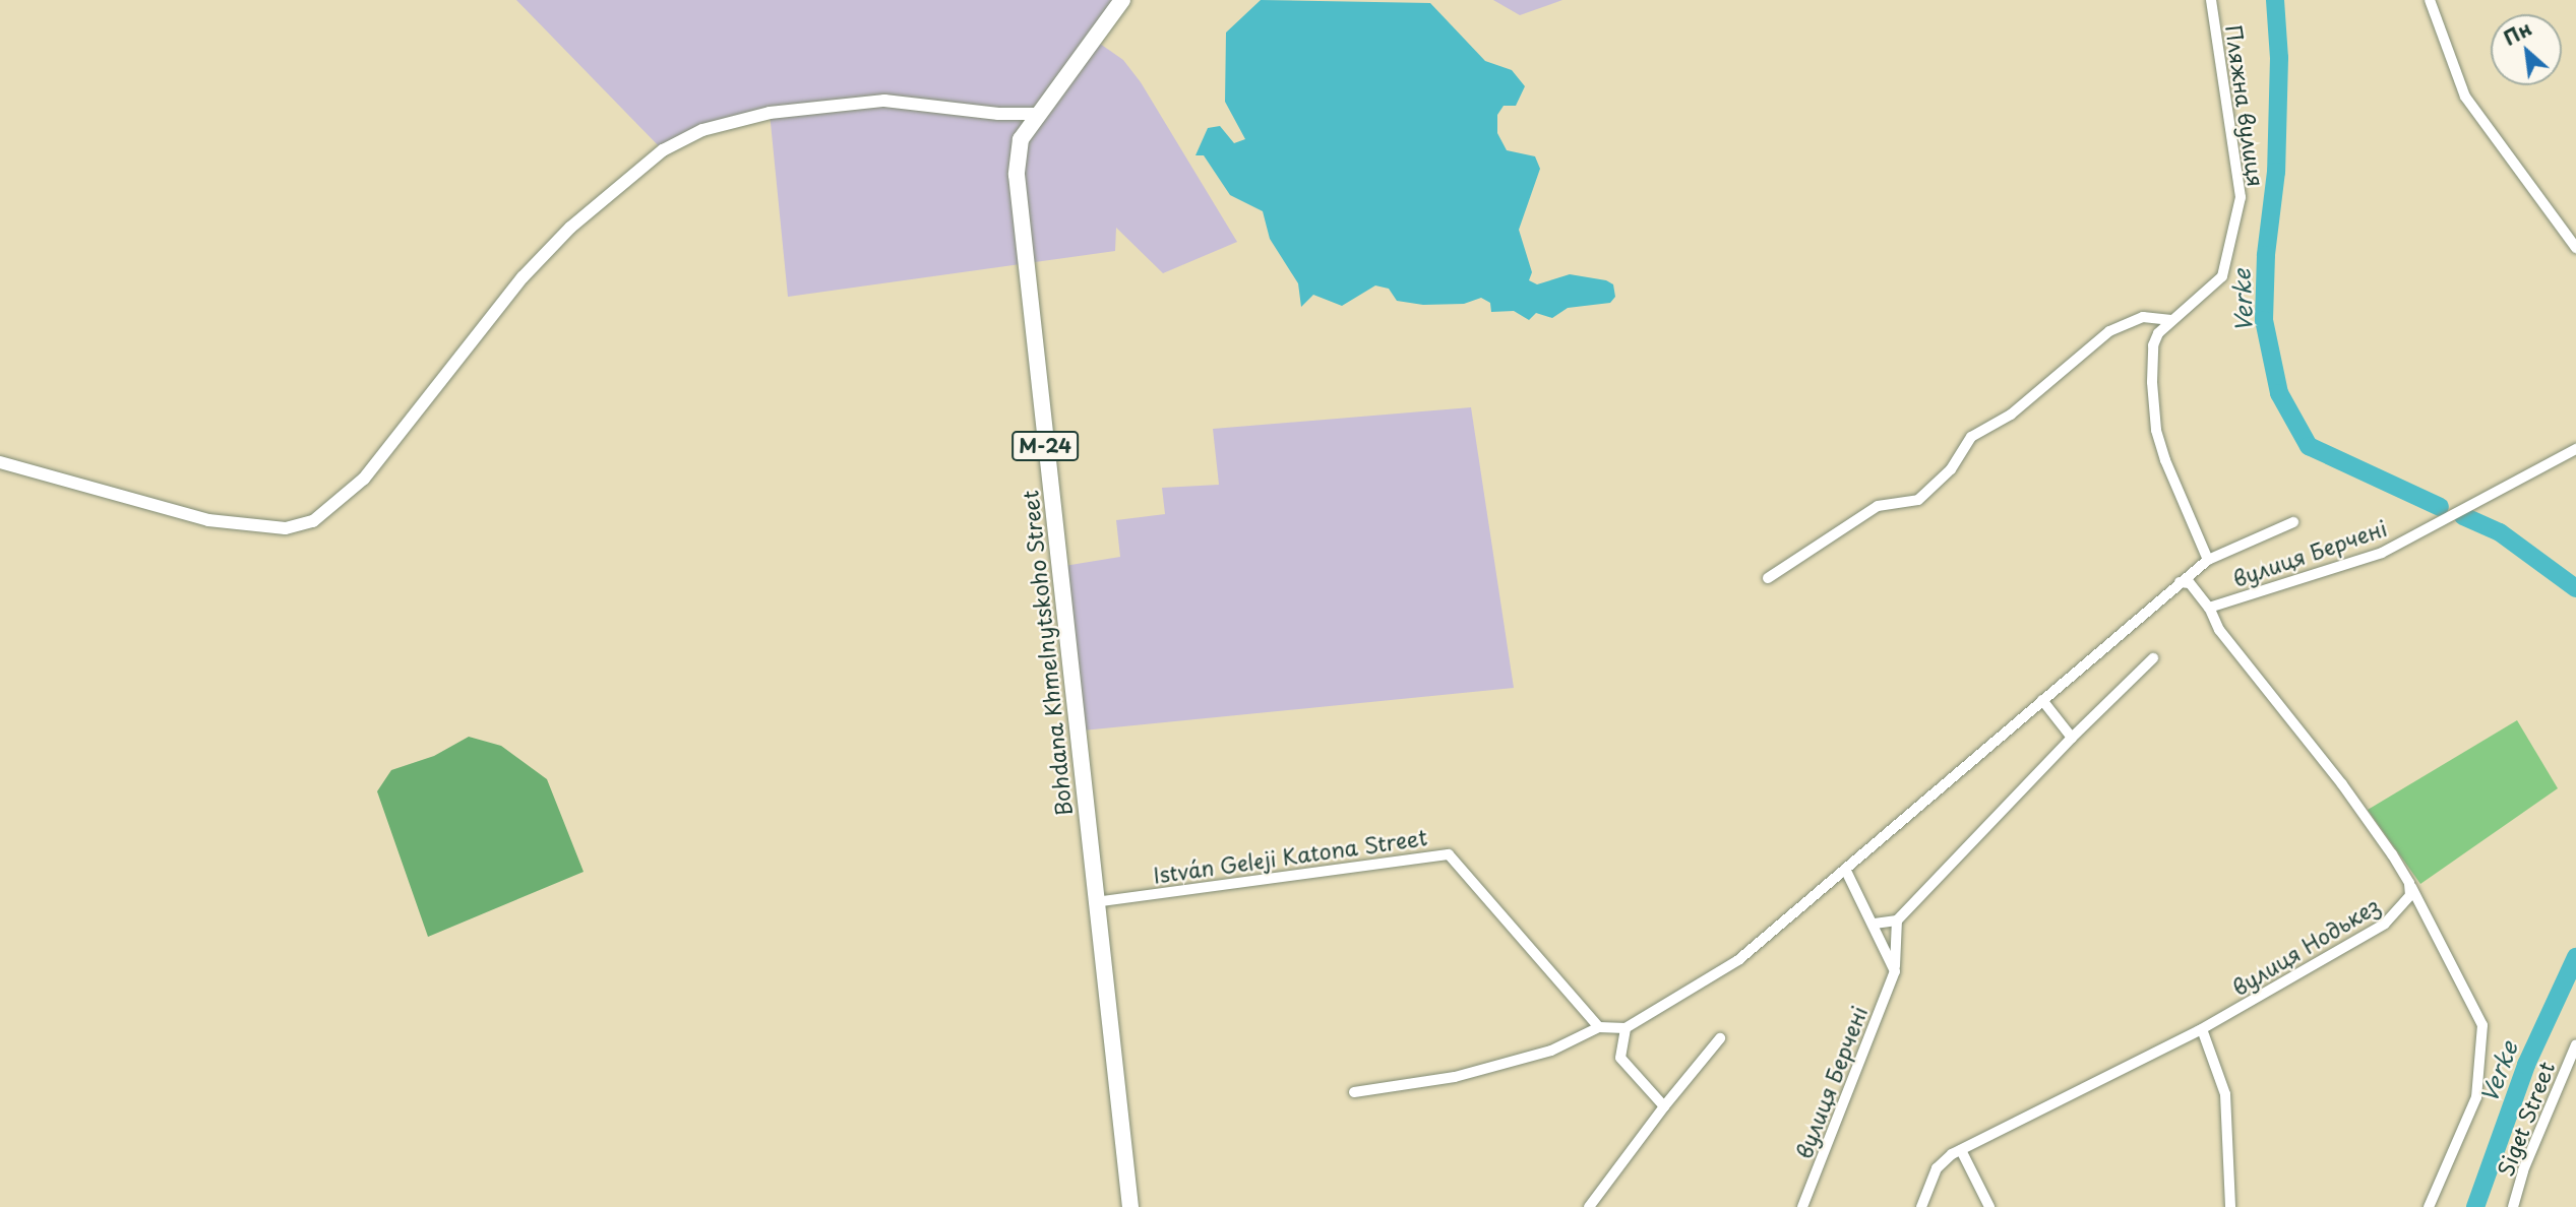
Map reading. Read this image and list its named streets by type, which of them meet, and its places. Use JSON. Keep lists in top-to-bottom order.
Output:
{
  "streets": {
    "highway": ["М-24", "Bohdana Khmelnytskoho Street"],
    "street": [
      "Пляжна вулиця",
      "вулиця Берчені",
      "István Geleji Katona Street",
      "вулиця Нодькез",
      "Siget Street"
    ]
  },
  "crossings": [
    ["Пляжна вулиця", "вулиця Берчені"],
    ["Bohdana Khmelnytskoho Street", "István Geleji Katona Street"]
  ],
  "water": ["Verke"],
  "north": "top left"
}
